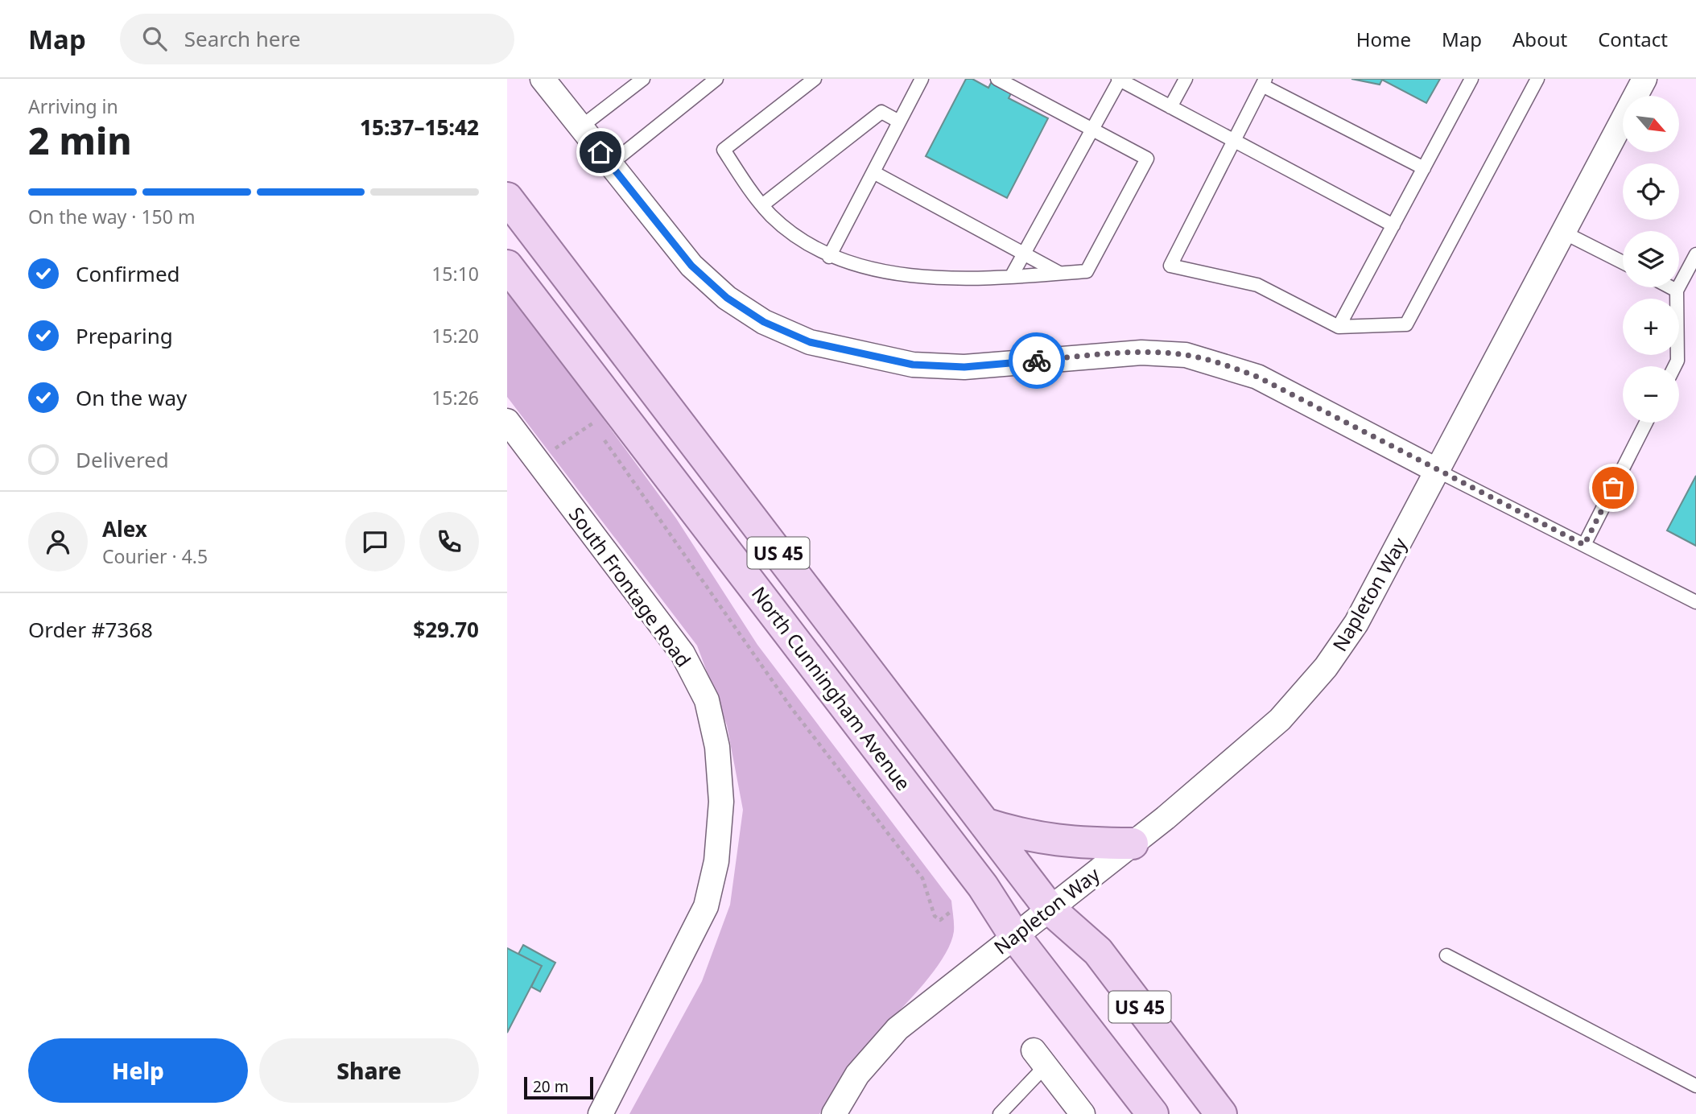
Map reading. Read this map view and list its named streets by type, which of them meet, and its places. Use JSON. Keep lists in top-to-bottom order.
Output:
{
  "streets": {
    "main road": ["US 45", "North Cunningham Avenue"],
    "street": ["South Frontage Road", "Napleton Way"]
  },
  "crossings": [
    ["US 45", "Napleton Way"],
    ["Napleton Way", "North Cunningham Avenue"]
  ],
  "scale_bar": "20 m",
  "north": "bottom right",
  "page": {
    "header": "Map",
    "search": "Search here",
    "nav": [
      "Home",
      "Map",
      "About",
      "Contact"
    ],
    "heading": ["2 min", "Arriving in", "15:37–15:42"],
    "panel": [
      "Alex",
      "Courier · 4.5",
      "Order #7368",
      "$29.70"
    ],
    "map_buttons": ["+", "−"],
    "bar": "On the way · 150 m",
    "list": [
      ["Confirmed", "15:10"],
      ["Preparing", "15:20"],
      ["On the way", "15:26"],
      "Delivered"
    ],
    "buttons": ["Help", "Share"],
    "scale": "20 m"
  }
}
